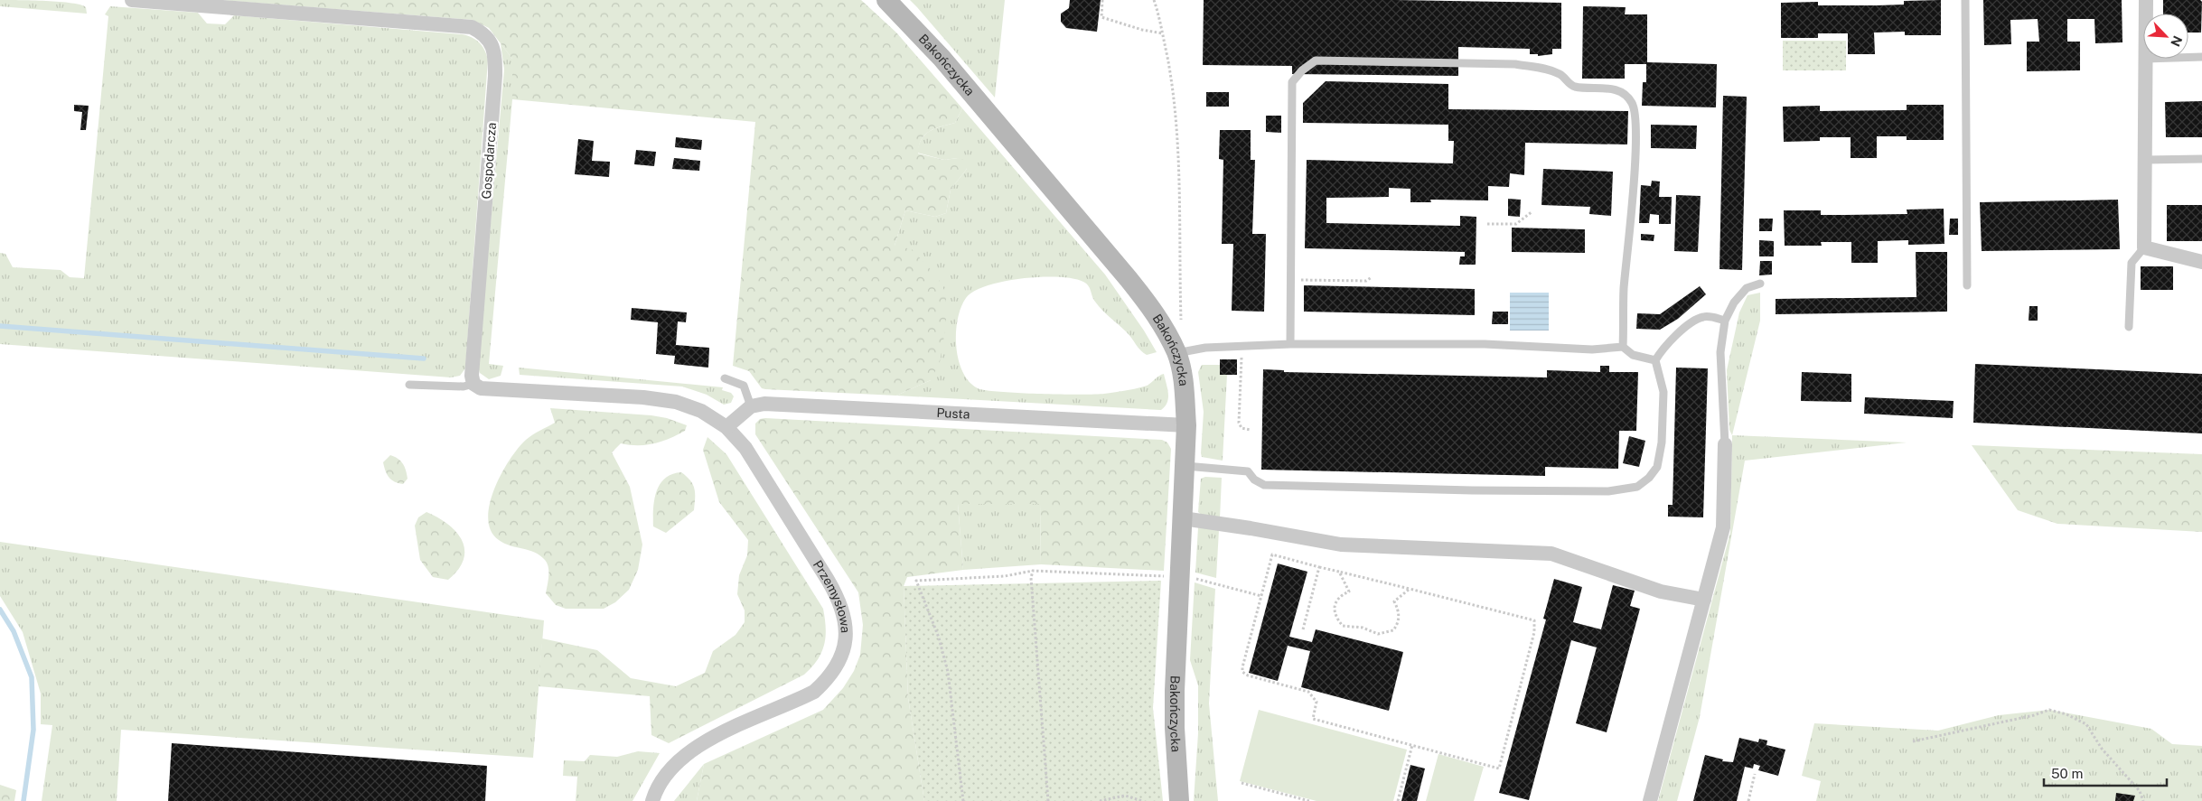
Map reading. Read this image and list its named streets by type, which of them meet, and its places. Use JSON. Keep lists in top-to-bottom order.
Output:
{
  "streets": {
    "street": [
      "Bakończycka",
      "Gospodarcza",
      "Pusta",
      "Przemysłowa"
    ]
  },
  "crossings": [
    ["Bakończycka", "Pusta"]
  ],
  "scale_bar": "50 m",
  "north": "bottom right"
}
